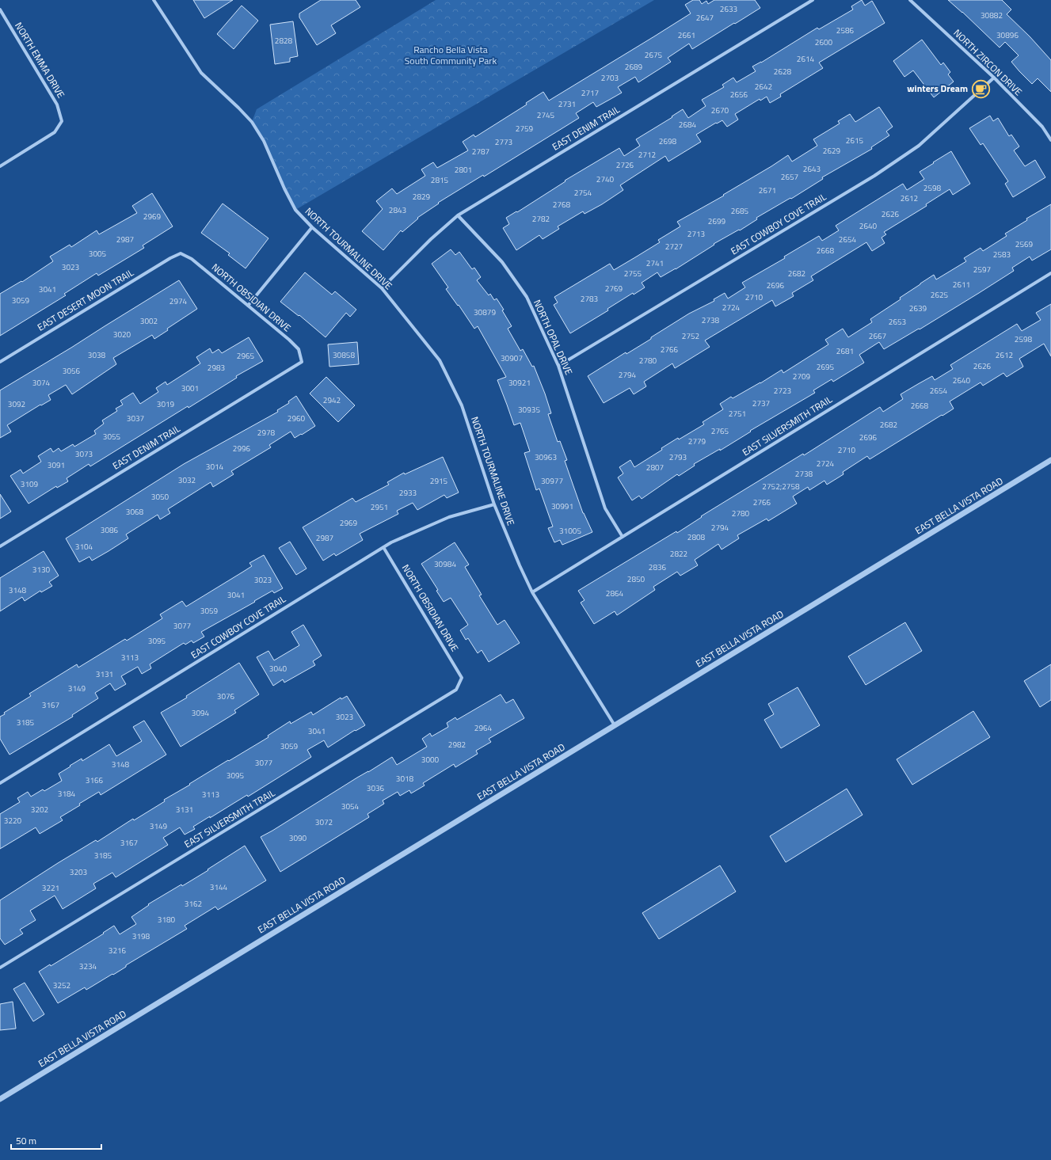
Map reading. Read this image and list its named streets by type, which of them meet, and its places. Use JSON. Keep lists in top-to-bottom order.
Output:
{
  "streets": {
    "street": [
      "NORTH EMMA DRIVE",
      "NORTH ZIRCON DRIVE",
      "EAST DENIM TRAIL",
      "EAST COWBOY COVE TRAIL",
      "NORTH TOURMALINE DRIVE",
      "NORTH OBSIDIAN DRIVE",
      "EAST DESERT MOON TRAIL",
      "NORTH OPAL DRIVE",
      "EAST SILVERSMITH TRAIL",
      "EAST BELLA VISTA ROAD"
    ]
  },
  "crossings": [
    ["NORTH ZIRCON DRIVE", "EAST COWBOY COVE TRAIL"],
    ["EAST DENIM TRAIL", "NORTH TOURMALINE DRIVE"],
    ["EAST DENIM TRAIL", "NORTH OBSIDIAN DRIVE"],
    ["EAST DENIM TRAIL", "NORTH OPAL DRIVE"],
    ["EAST COWBOY COVE TRAIL", "NORTH TOURMALINE DRIVE"],
    ["EAST COWBOY COVE TRAIL", "NORTH OBSIDIAN DRIVE"],
    ["EAST COWBOY COVE TRAIL", "NORTH OPAL DRIVE"],
    ["NORTH TOURMALINE DRIVE", "EAST SILVERSMITH TRAIL"],
    ["NORTH TOURMALINE DRIVE", "EAST BELLA VISTA ROAD"],
    ["NORTH OBSIDIAN DRIVE", "EAST DESERT MOON TRAIL"],
    ["NORTH OBSIDIAN DRIVE", "EAST SILVERSMITH TRAIL"],
    ["NORTH OPAL DRIVE", "EAST SILVERSMITH TRAIL"]
  ],
  "parks": ["Rancho Bella Vista South Community Park"],
  "places": {
    "cafe": ["winters Dream"]
  },
  "house_numbers": [
    "2633",
    "30882",
    "2647",
    "2586",
    "2661",
    "30896",
    "2828",
    "2600",
    "2675",
    "2614",
    "2689",
    "2628",
    "2703",
    "2642",
    "2717",
    "2656",
    "2731",
    "2670",
    "2745",
    "2684",
    "2759",
    "2615",
    "2698",
    "2773",
    "2629",
    "2787",
    "2712",
    "2726",
    "2643",
    "2801",
    "2657",
    "2740",
    "2815",
    "2598",
    "2671",
    "2754",
    "2829",
    "2612",
    "2768",
    "2843",
    "2685",
    "2626",
    "2969",
    "2782",
    "2699",
    "2640",
    "2713",
    "2987",
    "2654",
    "2569",
    "2727",
    "2668",
    "3005",
    "2583",
    "2741",
    "3023",
    "2597",
    "2755",
    "2682",
    "2611",
    "2696",
    "2769",
    "3041",
    "2625",
    "2710",
    "2783",
    "3059",
    "2974",
    "2724",
    "2639",
    "30879",
    "2738",
    "3002",
    "2653",
    "3020",
    "2752",
    "2667",
    "2598",
    "2766",
    "2681",
    "3038",
    "30858",
    "2612",
    "2965",
    "30907",
    "2780",
    "2626",
    "2695",
    "2983",
    "3056",
    "2794",
    "2709",
    "2640",
    "3074",
    "30921",
    "3001",
    "2723",
    "2654",
    "2942",
    "2737",
    "3092",
    "3019",
    "2668",
    "30935",
    "2751",
    "3037",
    "2960",
    "2682",
    "2765",
    "2978",
    "3055",
    "2696",
    "2779",
    "2996",
    "2710",
    "3073",
    "30963",
    "2793",
    "2724",
    "3091",
    "3014",
    "2807",
    "2738",
    "3032",
    "2915",
    "30977",
    "3109",
    "2752;2758",
    "2933",
    "3050",
    "2766",
    "30991",
    "2951",
    "3068",
    "2780",
    "2969",
    "2794",
    "3086",
    "31005",
    "2808",
    "2987",
    "3104",
    "2822",
    "30984",
    "2836",
    "3130",
    "2850",
    "3023",
    "3148",
    "2864",
    "3041",
    "3059",
    "3077",
    "3095",
    "3113",
    "3040",
    "3131",
    "3149",
    "3076",
    "3167",
    "3094",
    "3023",
    "3185",
    "2964",
    "3041",
    "2982",
    "3059",
    "3000",
    "3077",
    "3148",
    "3095",
    "3018",
    "3166",
    "3036",
    "3184",
    "3113",
    "3054",
    "3202",
    "3131",
    "3220",
    "3072",
    "3149",
    "3090",
    "3167",
    "3185",
    "3203",
    "3144",
    "3221",
    "3162",
    "3180",
    "3198",
    "3216",
    "3234",
    "3252"
  ],
  "scale_bar": "50 m"
}
